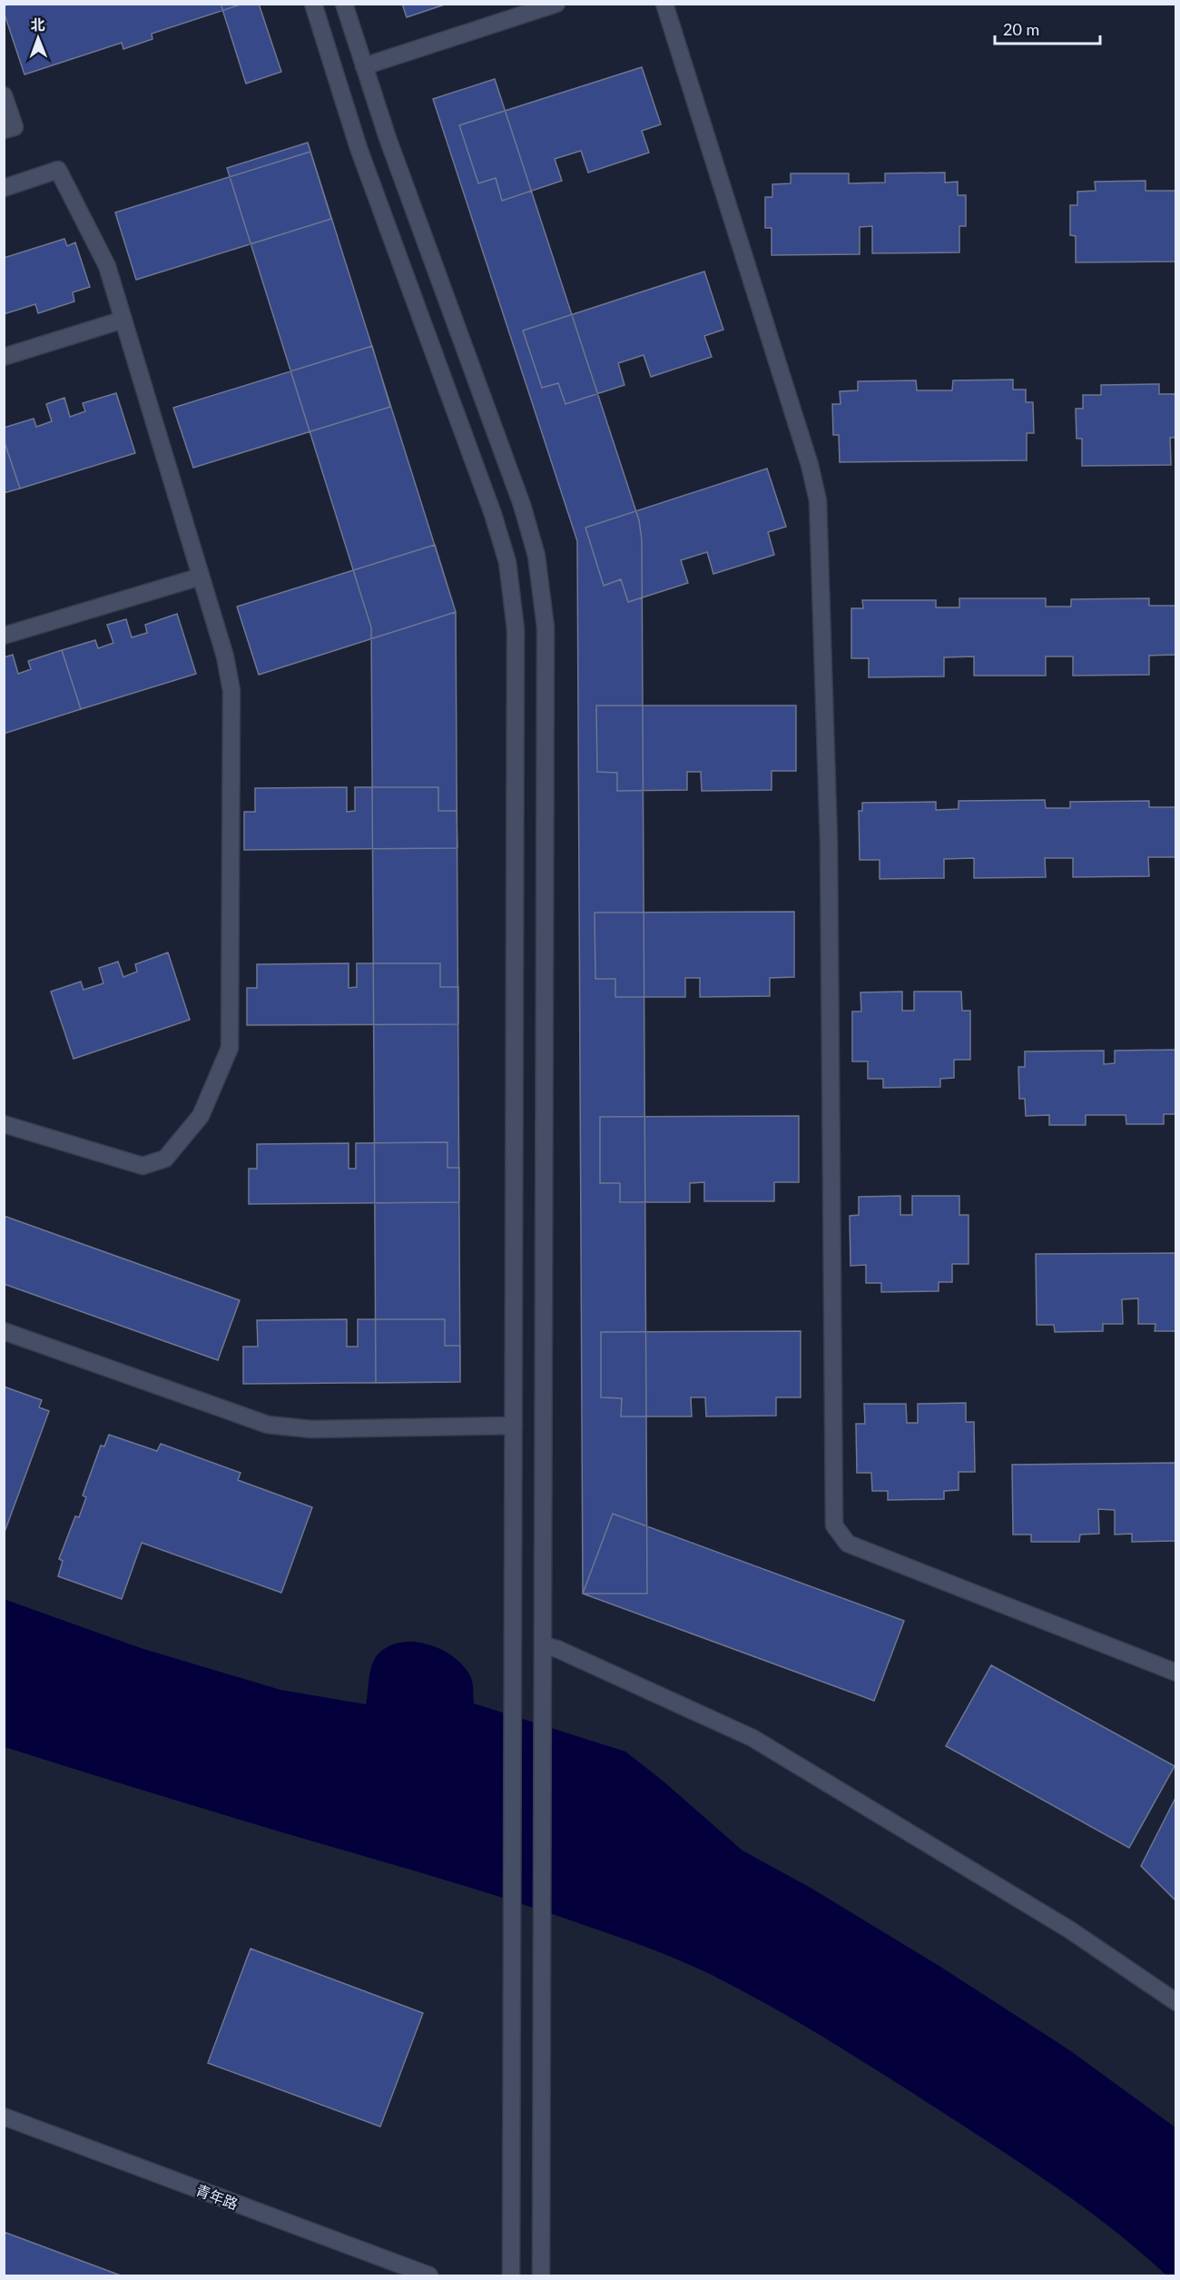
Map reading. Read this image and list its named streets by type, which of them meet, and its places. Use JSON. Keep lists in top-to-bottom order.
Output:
{
  "streets": {
    "street": ["青年路"]
  },
  "scale_bar": "20 m",
  "north": "top"
}
